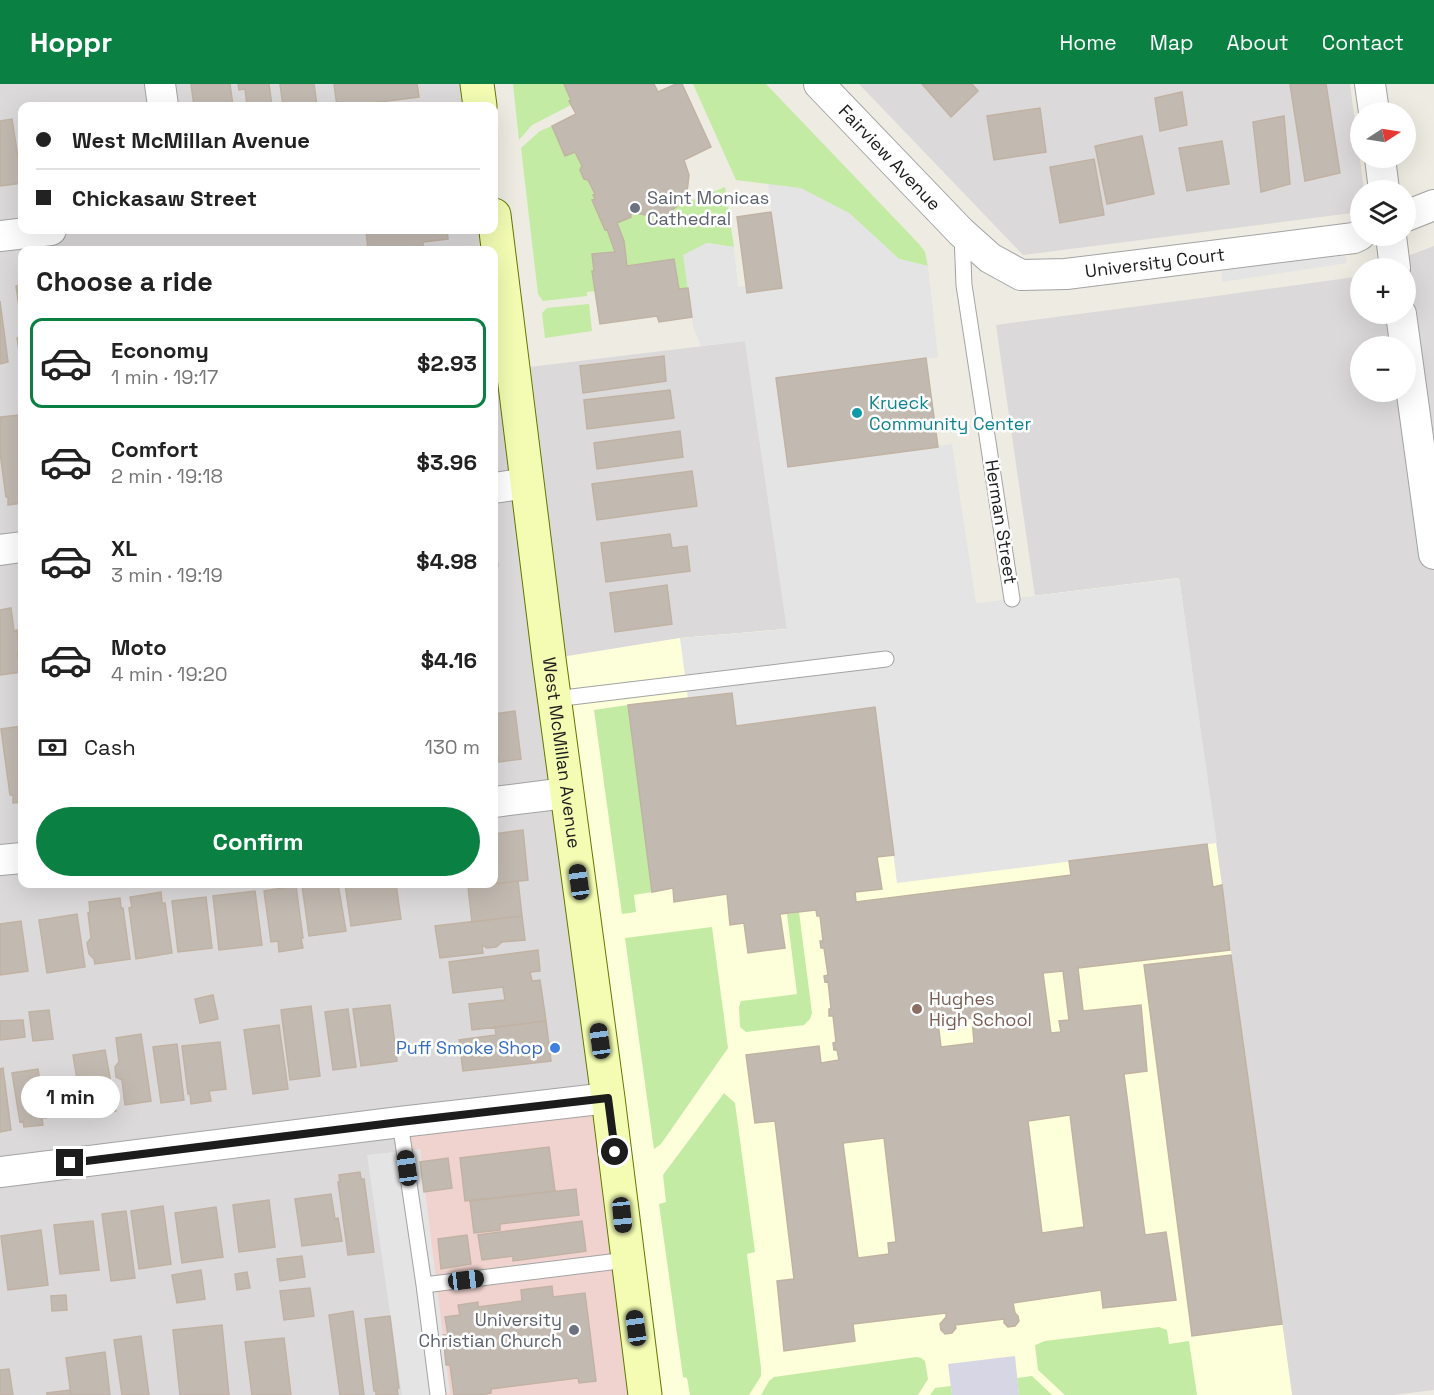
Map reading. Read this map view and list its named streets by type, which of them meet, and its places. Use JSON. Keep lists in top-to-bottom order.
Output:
{
  "streets": {
    "main road": ["West McMillan Avenue"],
    "street": ["Fairview Avenue", "University Court"],
    "lane": ["Herman Street"]
  },
  "crossings": [
    ["Fairview Avenue", "University Court"],
    ["Fairview Avenue", "Herman Street"],
    ["University Court", "Herman Street"]
  ],
  "places": [
    "Saint Monicas Cathedral",
    "Krueck Community Center",
    "Hughes High School",
    "Puff Smoke Shop",
    "University Christian Church"
  ],
  "north": "right",
  "page": {
    "header": "Hoppr",
    "nav": [
      "Home",
      "Map",
      "About",
      "Contact"
    ],
    "map_buttons": ["+", "−"],
    "banner": ["West McMillan Avenue", "Chickasaw Street"],
    "heading": "Choose a ride",
    "list": [
      {
        "name": "Economy",
        "note": "1 min · 19:17",
        "value": "$2.93"
      },
      {
        "name": "Comfort",
        "note": "2 min · 19:18",
        "value": "$3.96"
      },
      {
        "name": "XL",
        "note": "3 min · 19:19",
        "value": "$4.98"
      },
      {
        "name": "Moto",
        "note": "4 min · 19:20",
        "value": "$4.16"
      }
    ],
    "pay": ["Cash", "130 m"],
    "buttons": "Confirm",
    "bubble": "1 min"
  }
}
